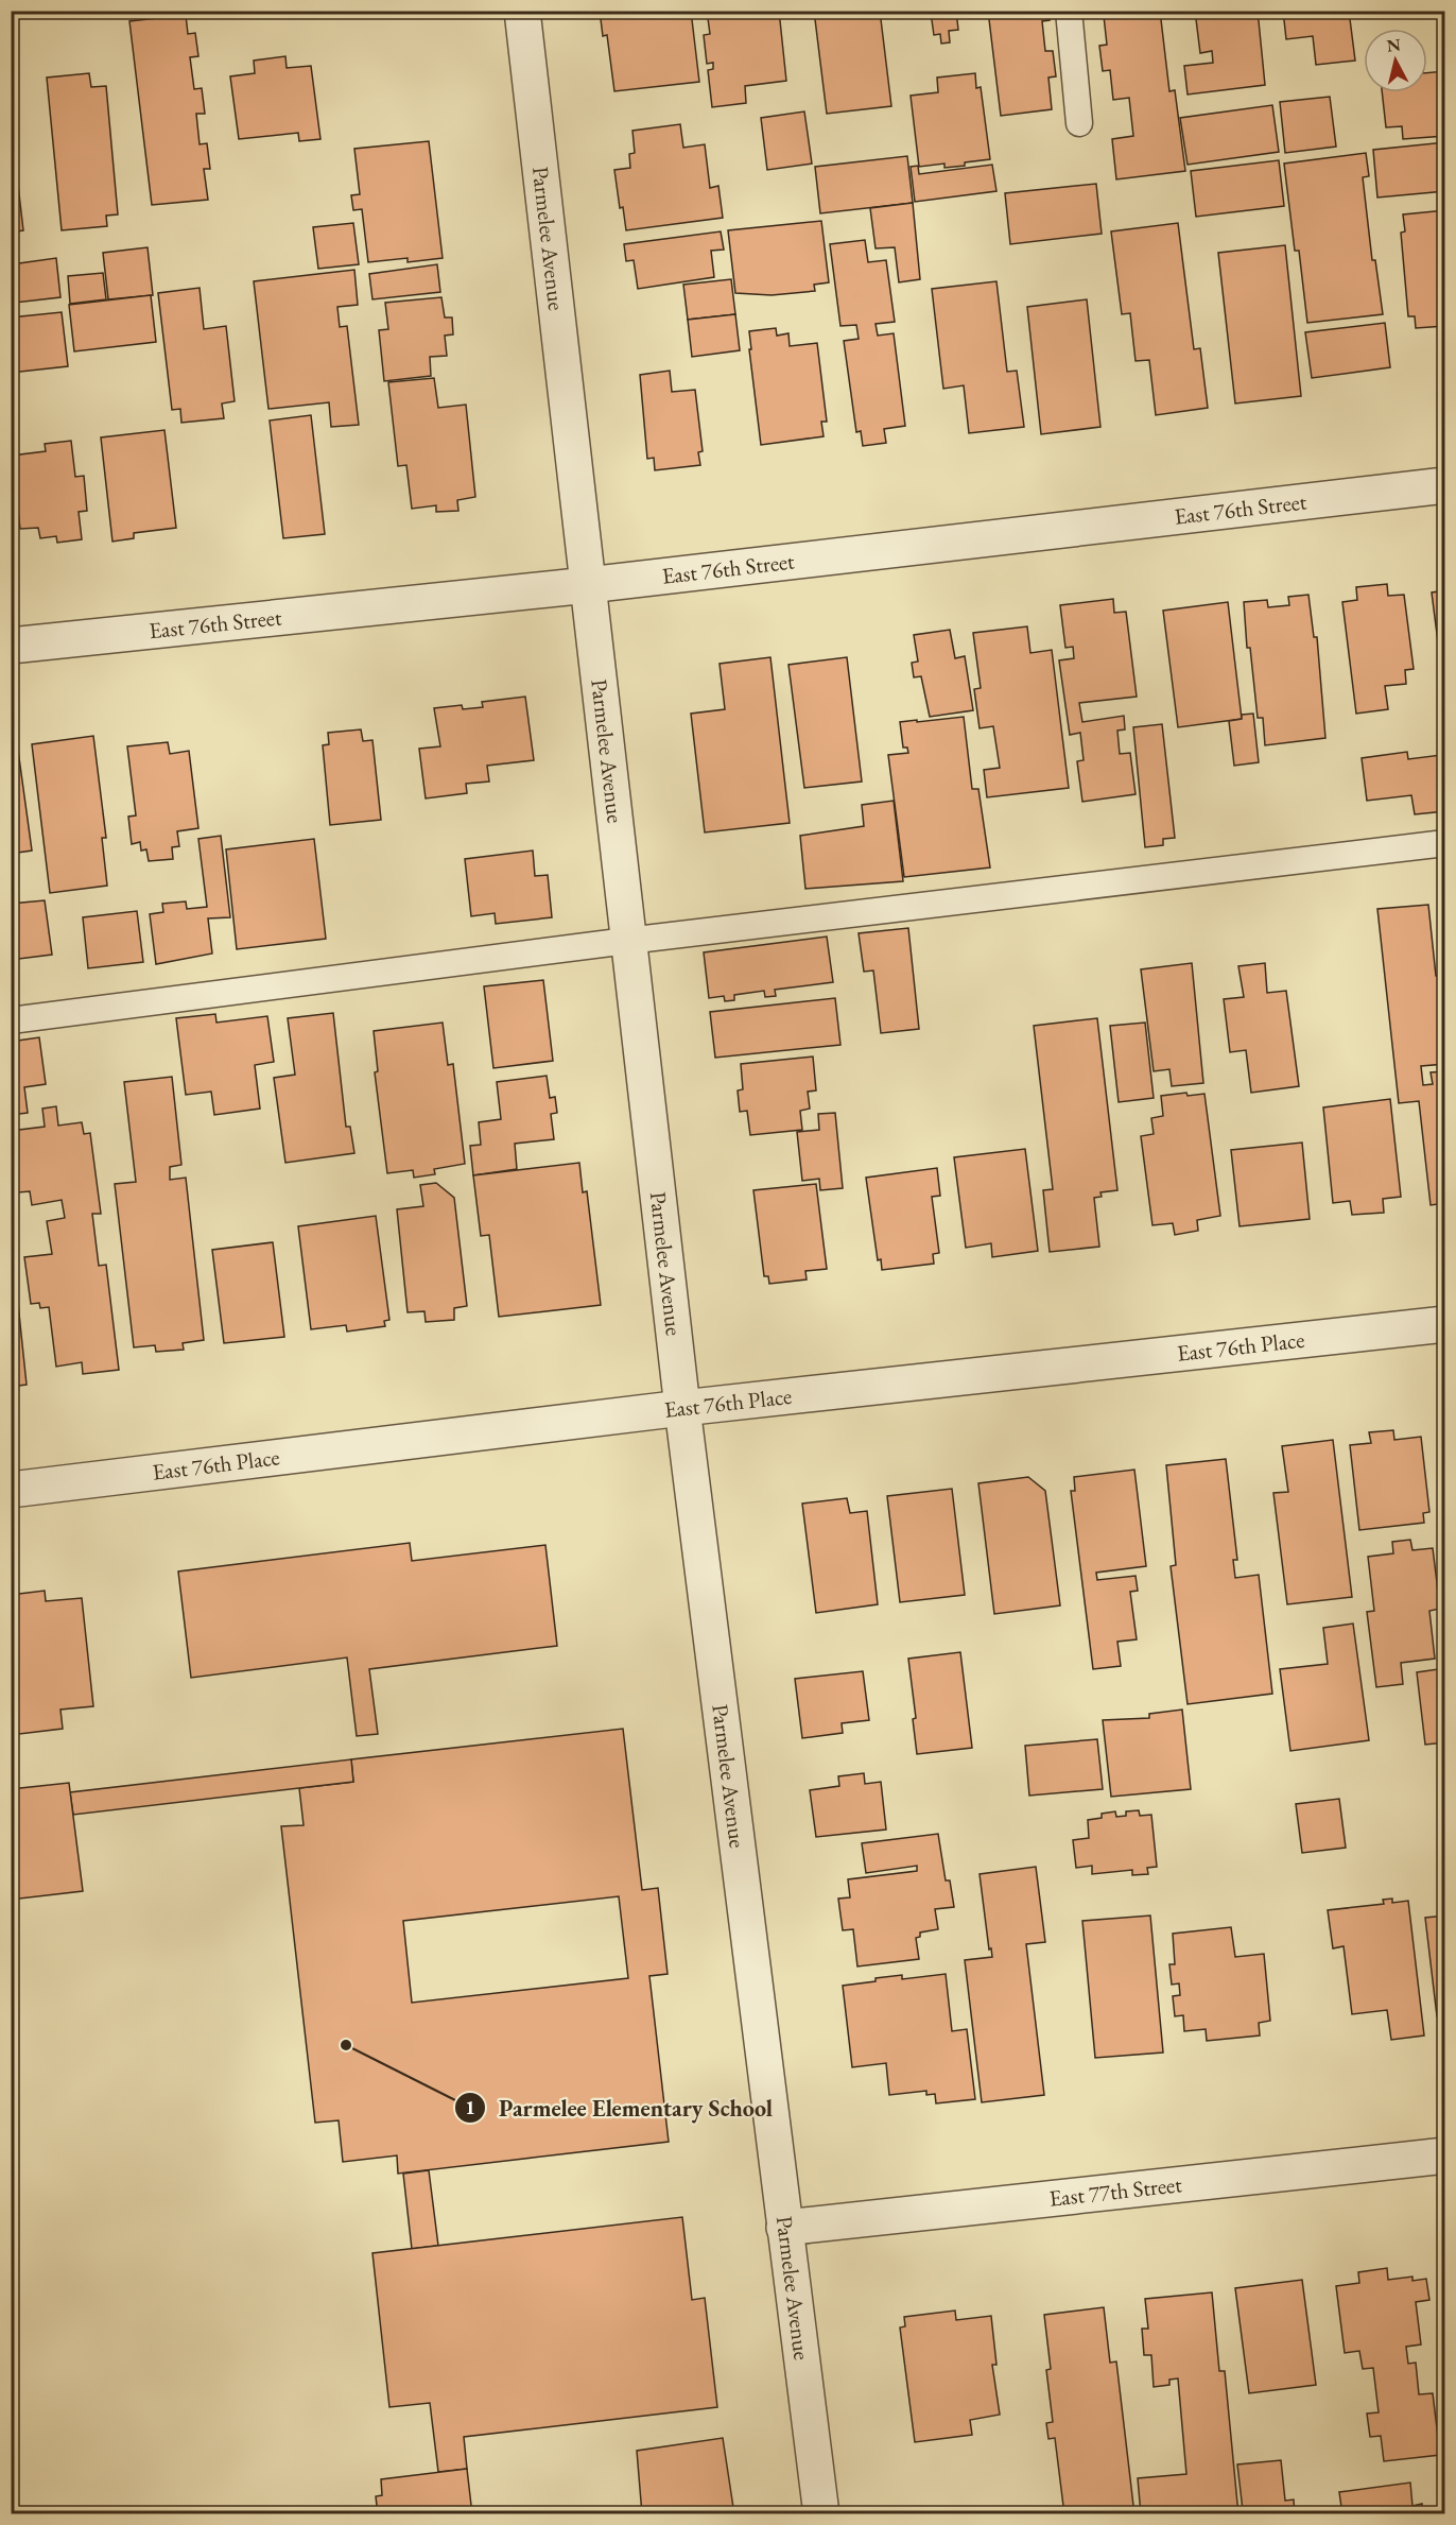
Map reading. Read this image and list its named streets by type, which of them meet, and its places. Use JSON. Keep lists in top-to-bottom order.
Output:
{
  "streets": {
    "street": [
      "Parmelee Avenue",
      "East 76th Street",
      "East 76th Place",
      "East 77th Street"
    ]
  },
  "crossings": [
    ["Parmelee Avenue", "East 76th Street"],
    ["Parmelee Avenue", "East 76th Place"],
    ["Parmelee Avenue", "East 77th Street"]
  ],
  "places": ["Parmelee Elementary School"],
  "north": "top"
}
